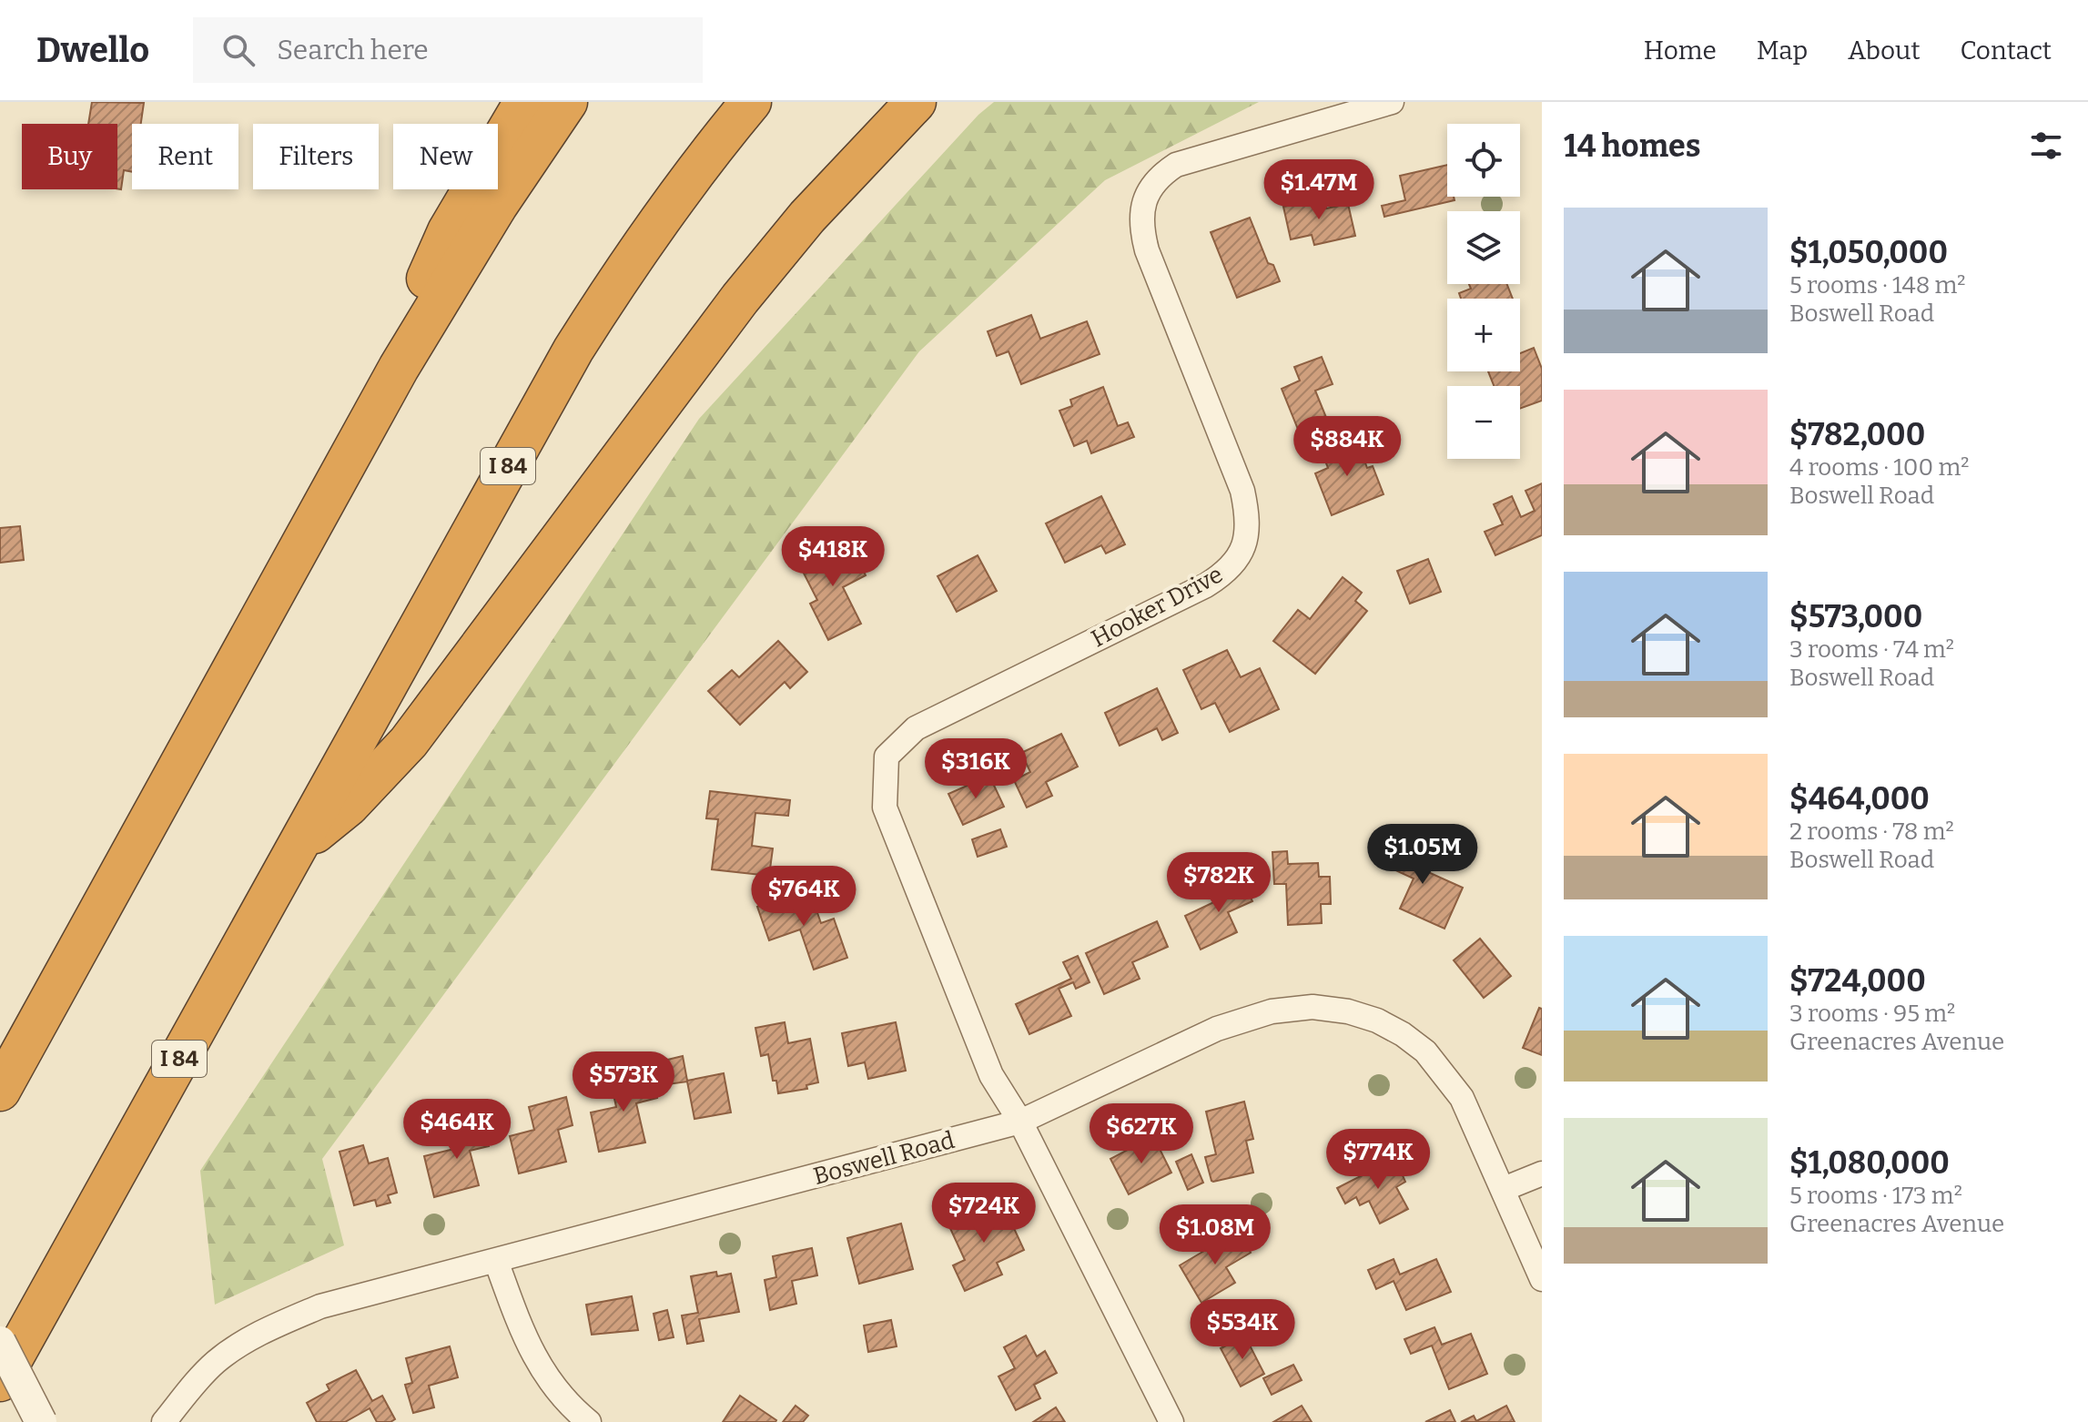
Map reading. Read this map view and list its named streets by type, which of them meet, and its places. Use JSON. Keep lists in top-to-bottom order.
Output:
{
  "streets": {
    "highway": ["I 84"],
    "street": ["Hooker Drive", "Boswell Road"]
  },
  "crossings": [
    ["Hooker Drive", "Boswell Road"]
  ],
  "page": {
    "header": "Dwello",
    "search": "Search here",
    "nav": [
      "Home",
      "Map",
      "About",
      "Contact"
    ],
    "heading": "14 homes",
    "map_buttons": ["+", "−"],
    "chip": [
      "Buy",
      "Rent",
      "Filters",
      "New"
    ],
    "price": [
      "$1.47M",
      "$884K",
      "$418K",
      "$316K",
      "$1.05M",
      "$782K",
      "$764K",
      "$573K",
      "$464K",
      "$627K",
      "$774K",
      "$724K",
      "$1.08M",
      "$534K"
    ],
    "list": [
      {
        "name": "$1,050,000",
        "note": "5 rooms · 148 m² · Boswell Road"
      },
      {
        "name": "$782,000",
        "note": "4 rooms · 100 m² · Boswell Road"
      },
      {
        "name": "$573,000",
        "note": "3 rooms · 74 m² · Boswell Road"
      },
      {
        "name": "$464,000",
        "note": "2 rooms · 78 m² · Boswell Road"
      },
      {
        "name": "$724,000",
        "note": "3 rooms · 95 m² · Greenacres Avenue"
      },
      {
        "name": "$1,080,000",
        "note": "5 rooms · 173 m² · Greenacres Avenue"
      }
    ]
  }
}
